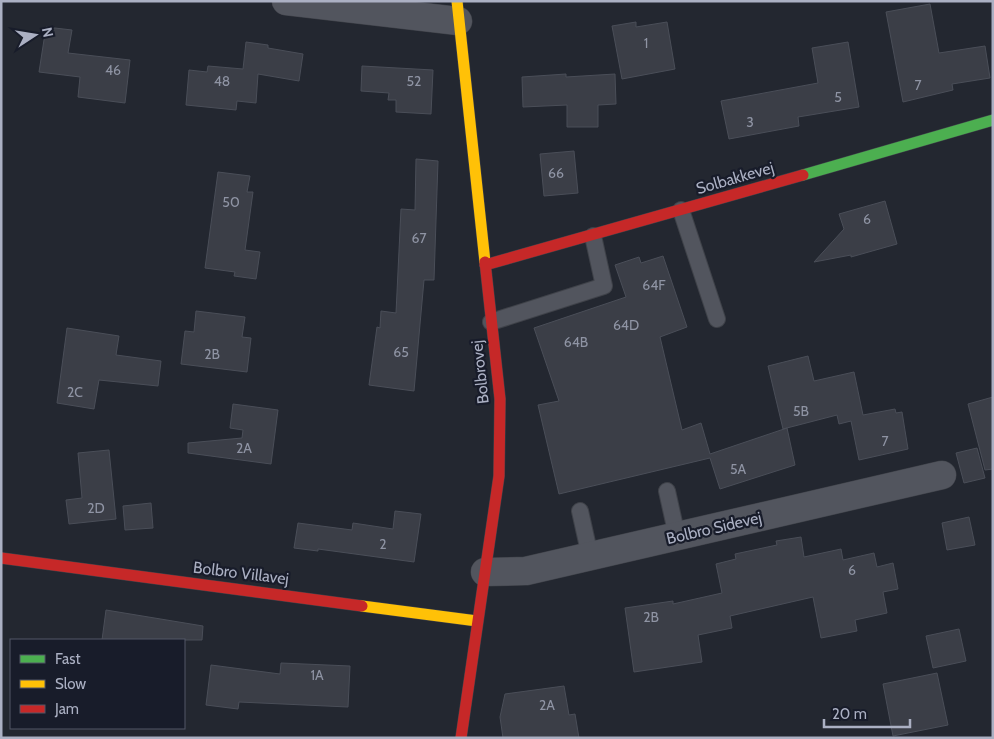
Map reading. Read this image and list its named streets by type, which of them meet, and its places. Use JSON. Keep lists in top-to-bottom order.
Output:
{
  "streets": {
    "street": [
      "Solbakkevej",
      "Bolbrovej",
      "Bolbro Sidevej",
      "Bolbro Villavej"
    ]
  },
  "crossings": [
    ["Solbakkevej", "Bolbrovej"],
    ["Bolbrovej", "Bolbro Sidevej"],
    ["Bolbrovej", "Bolbro Villavej"]
  ],
  "house_numbers": [
    "1",
    "46",
    "48",
    "52",
    "7",
    "5",
    "3",
    "66",
    "50",
    "6",
    "67",
    "64F",
    "64D",
    "64B",
    "65",
    "2B",
    "2C",
    "5B",
    "7",
    "2A",
    "5A",
    "2D",
    "2",
    "6",
    "2B",
    "1A",
    "2A"
  ],
  "legend": ["Fast", "Slow", "Jam"],
  "scale_bar": "20 m",
  "north": "right"
}
